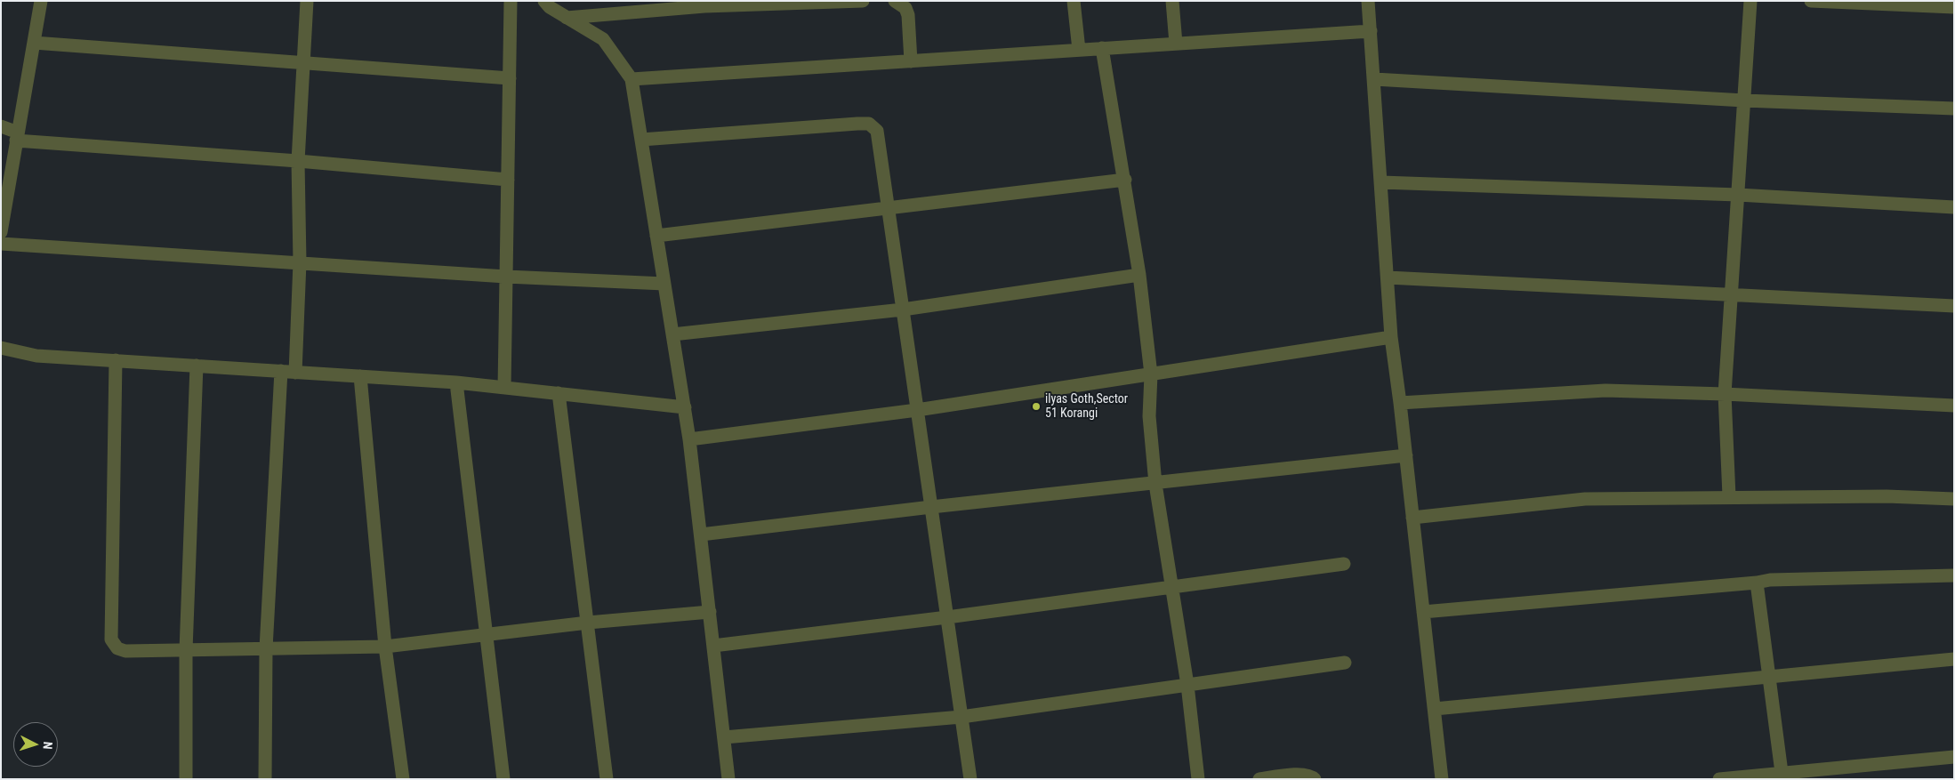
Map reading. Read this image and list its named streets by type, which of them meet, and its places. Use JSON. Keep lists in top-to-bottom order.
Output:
{
  "places": ["ilyas Goth,Sector 51 Korangi"],
  "north": "right"
}
